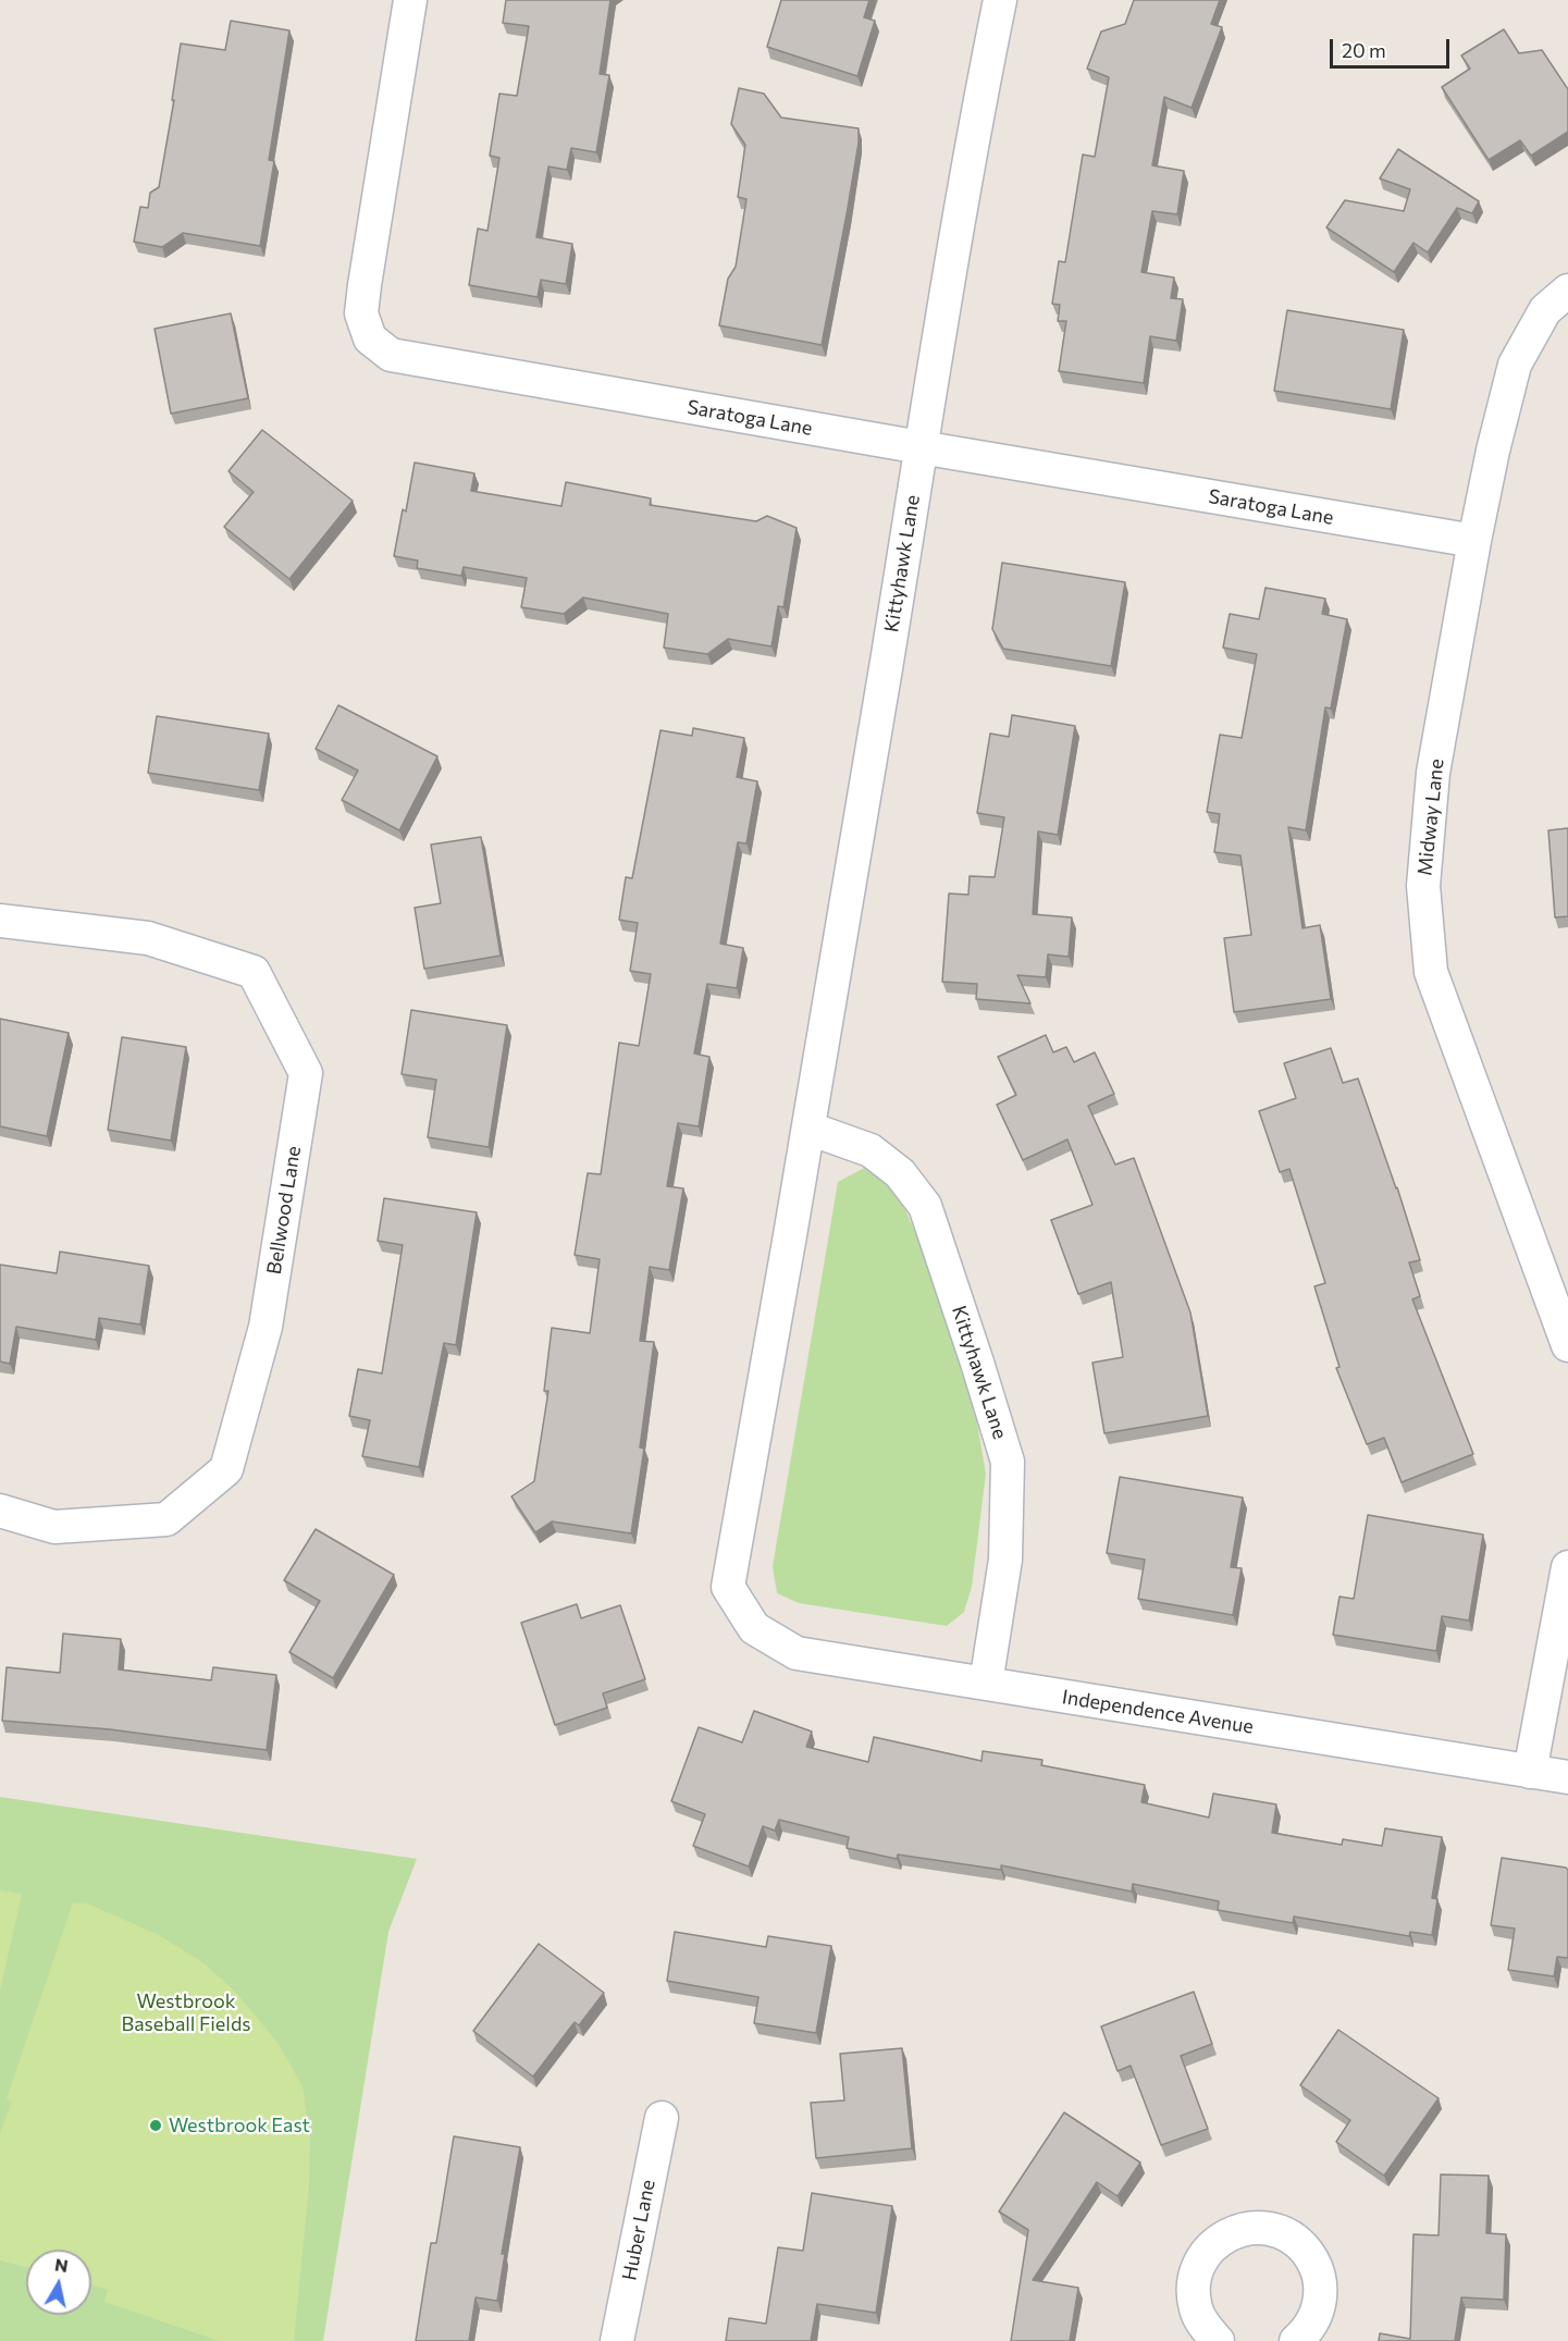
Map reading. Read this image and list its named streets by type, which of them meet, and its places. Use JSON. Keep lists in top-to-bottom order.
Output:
{
  "streets": {
    "street": [
      "Saratoga Lane",
      "Kittyhawk Lane",
      "Midway Lane",
      "Bellwood Lane",
      "Independence Avenue",
      "Huber Lane"
    ]
  },
  "crossings": [
    ["Saratoga Lane", "Kittyhawk Lane"],
    ["Saratoga Lane", "Midway Lane"],
    ["Kittyhawk Lane", "Independence Avenue"]
  ],
  "parks": ["Westbrook Baseball Fields"],
  "places": ["Westbrook East"],
  "scale_bar": "20 m",
  "north": "top"
}
